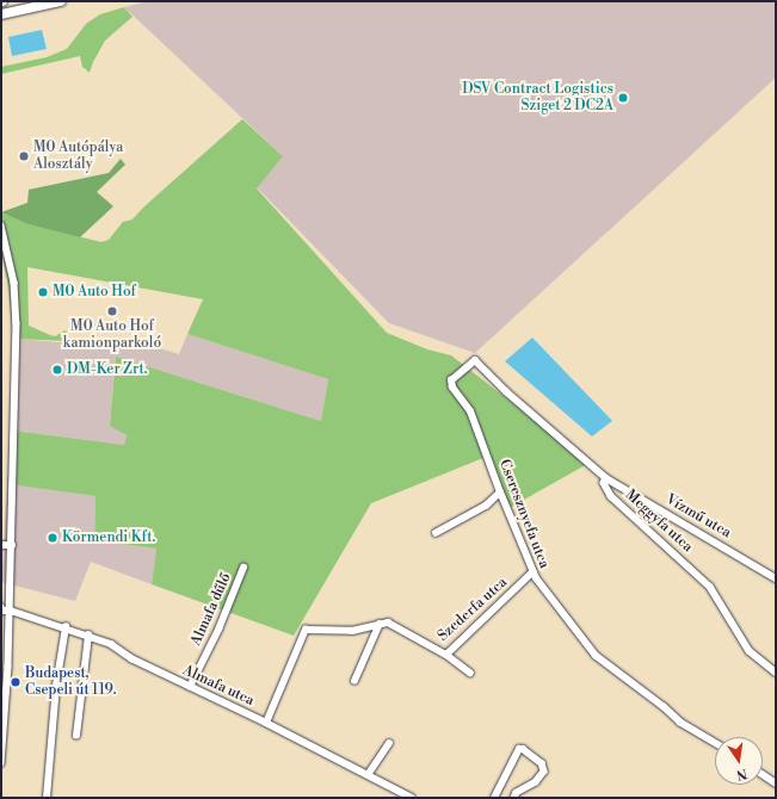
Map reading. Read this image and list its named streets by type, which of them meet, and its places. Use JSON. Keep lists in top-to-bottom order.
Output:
{
  "streets": {
    "street": [
      "Cseresznyefa utca",
      "Vízmű utca",
      "Meggyfa utca",
      "Almafa dűlő",
      "Szederfa utca",
      "Almafa utca"
    ]
  },
  "crossings": [
    ["Cseresznyefa utca", "Meggyfa utca"],
    ["Cseresznyefa utca", "Szederfa utca"],
    ["Vízmű utca", "Meggyfa utca"],
    ["Almafa dűlő", "Almafa utca"],
    ["Szederfa utca", "Almafa utca"]
  ],
  "places": [
    "DSV Contract Logistics Sziget 2 DC2A",
    "M0 Autópálya Alosztály",
    "M0 Auto Hof",
    "M0 Auto Hof kamionparkoló",
    "DM-Ker Zrt.",
    "Körmendi Kft.",
    "Budapest, Csepeli út 119."
  ],
  "north": "bottom"
}
